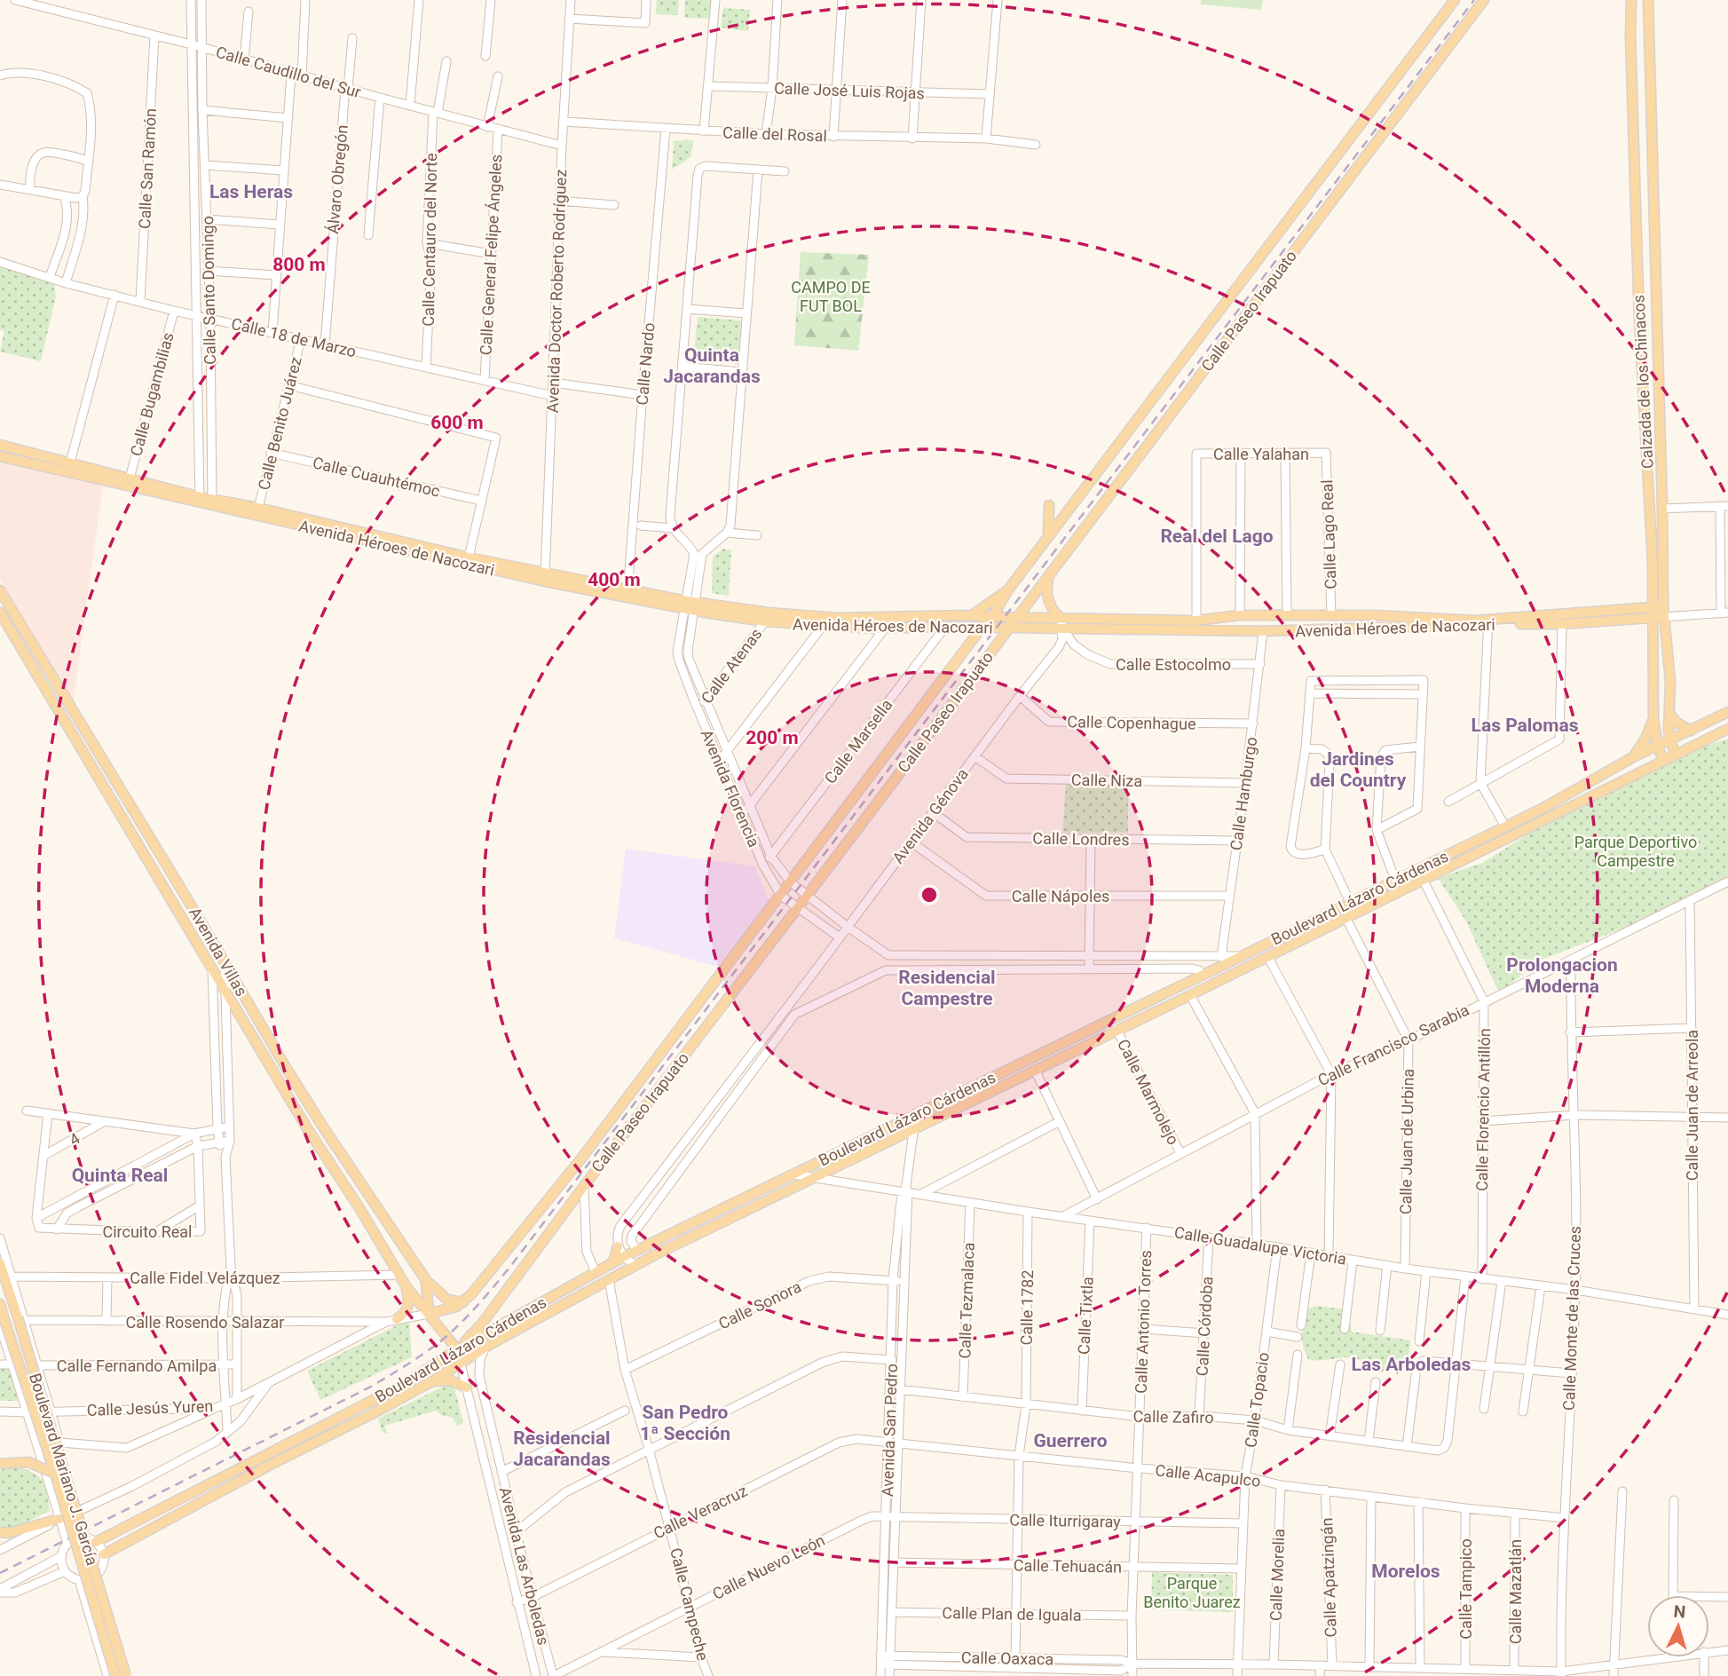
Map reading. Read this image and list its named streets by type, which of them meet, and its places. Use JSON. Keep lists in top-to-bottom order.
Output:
{
  "streets": {
    "main road": [
      "Calle Paseo Irapuato",
      "Calzada de los Chinacos",
      "Avenida Héroes de Nacozari",
      "Boulevard Lázaro Cárdenas",
      "Avenida Villas",
      "Boulevard Mariano J. García"
    ],
    "street": [
      "Calle Caudillo del Sur",
      "Calle José Luis Rojas",
      "Calle del Rosal",
      "Calle San Ramón",
      "Álvaro Obregón",
      "Calle Centauro del Norte",
      "Calle General Felipe Ángeles",
      "Calle Santo Domingo",
      "Avenida Doctor Roberto Rodríguez",
      "Calle 18 de Marzo",
      "Calle Nardo",
      "Calle Bugambilias",
      "Calle Benito Juárez",
      "Calle Yalahan",
      "Calle Cuauhtémoc",
      "Calle Lago Real",
      "Calle Estocolmo",
      "Calle Atenas",
      "Calle Copenhague",
      "Calle Marsella",
      "Calle Niza",
      "Avenida Florencia",
      "Calle Hamburgo",
      "Avenida Génova",
      "Calle Londres",
      "Calle Nápoles",
      "Calle Francisco Sarabia",
      "Calle Marmolejo",
      "Calle Juan de Arreola",
      "Calle Florencio Antillón",
      "4",
      "Calle Juan de Urbina",
      "Circuito Real",
      "Calle Guadalupe Victoria",
      "Calle Fidel Velázquez",
      "Calle Tezmalaca",
      "Calle Sonora",
      "Calle 1782",
      "Calle Tixtla",
      "Calle Monte de las Cruces",
      "Calle Rosendo Salazar",
      "Calle Antonio Torres",
      "Calle Córdoba",
      "Calle Fernando Amilpa",
      "Calle Topacio",
      "Calle Jesús Yuren",
      "Calle Zafiro",
      "Avenida San Pedro",
      "Calle Acapulco",
      "Calle Veracruz",
      "Calle Iturrigaray",
      "Avenida Las Arboledas",
      "Calle Tehuacán",
      "Calle Nuevo León",
      "Calle Morelia",
      "Calle Apatzingán",
      "Calle Tampico",
      "Calle Mazatlán",
      "Calle Campeche",
      "Calle Plan de Iguala",
      "Calle Oaxaca"
    ]
  },
  "crossings": [
    ["Calle Caudillo del Sur", "Calle San Ramón"],
    ["Calle Caudillo del Sur", "Álvaro Obregón"],
    ["Calle Caudillo del Sur", "Calle Centauro del Norte"],
    ["Calle Caudillo del Sur", "Calle General Felipe Ángeles"],
    ["Calle Caudillo del Sur", "Calle Santo Domingo"],
    ["Calle Caudillo del Sur", "Avenida Doctor Roberto Rodríguez"],
    ["Calle del Rosal", "Avenida Doctor Roberto Rodríguez"],
    ["Calle del Rosal", "Calle Nardo"],
    ["Calle San Ramón", "Calle 18 de Marzo"],
    ["Álvaro Obregón", "Calle 18 de Marzo"],
    ["Calle Centauro del Norte", "Calle 18 de Marzo"],
    ["Calle General Felipe Ángeles", "Calle 18 de Marzo"],
    ["Calle Santo Domingo", "Calle 18 de Marzo"],
    ["Calle Santo Domingo", "Avenida Héroes de Nacozari"],
    ["Avenida Doctor Roberto Rodríguez", "Calle 18 de Marzo"],
    ["Avenida Doctor Roberto Rodríguez", "Avenida Héroes de Nacozari"],
    ["Calle Paseo Irapuato", "Avenida Héroes de Nacozari"],
    ["Calle Paseo Irapuato", "Avenida Florencia"],
    ["Calle Paseo Irapuato", "Boulevard Lázaro Cárdenas"],
    ["Calle Paseo Irapuato", "Avenida Villas"],
    ["Calle Paseo Irapuato", "Calle Jesús Yuren"],
    ["Calle 18 de Marzo", "Calle Bugambilias"],
    ["Calle 18 de Marzo", "Calle Benito Juárez"],
    ["Calle Nardo", "Avenida Héroes de Nacozari"],
    ["Calzada de los Chinacos", "Avenida Héroes de Nacozari"],
    ["Calzada de los Chinacos", "Boulevard Lázaro Cárdenas"],
    ["Calle Bugambilias", "Avenida Héroes de Nacozari"],
    ["Calle Benito Juárez", "Calle Cuauhtémoc"],
    ["Calle Benito Juárez", "Avenida Héroes de Nacozari"],
    ["Calle Yalahan", "Calle Lago Real"],
    ["Calle Yalahan", "Avenida Héroes de Nacozari"],
    ["Calle Lago Real", "Avenida Héroes de Nacozari"],
    ["Avenida Héroes de Nacozari", "Calle Estocolmo"],
    ["Avenida Héroes de Nacozari", "Calle Atenas"],
    ["Avenida Héroes de Nacozari", "Calle Marsella"],
    ["Avenida Héroes de Nacozari", "Avenida Florencia"],
    ["Avenida Héroes de Nacozari", "Calle Hamburgo"],
    ["Avenida Héroes de Nacozari", "Avenida Génova"],
    ["Calle Estocolmo", "Calle Hamburgo"],
    ["Calle Estocolmo", "Avenida Génova"],
    ["Calle Atenas", "Avenida Florencia"],
    ["Calle Copenhague", "Calle Hamburgo"],
    ["Calle Copenhague", "Avenida Génova"],
    ["Calle Marsella", "Avenida Florencia"],
    ["Calle Niza", "Calle Hamburgo"],
    ["Calle Niza", "Avenida Génova"],
    ["Avenida Florencia", "Avenida Génova"],
    ["Calle Hamburgo", "Calle Londres"],
    ["Calle Hamburgo", "Calle Nápoles"],
    ["Avenida Génova", "Calle Londres"],
    ["Avenida Génova", "Calle Nápoles"],
    ["Boulevard Lázaro Cárdenas", "Avenida Villas"],
    ["Boulevard Lázaro Cárdenas", "Calle Marmolejo"],
    ["Boulevard Lázaro Cárdenas", "Calle Florencio Antillón"],
    ["Boulevard Lázaro Cárdenas", "Calle Juan de Urbina"],
    ["Boulevard Lázaro Cárdenas", "Calle Guadalupe Victoria"],
    ["Boulevard Lázaro Cárdenas", "Avenida San Pedro"],
    ["Boulevard Lázaro Cárdenas", "Avenida Las Arboledas"],
    ["Boulevard Lázaro Cárdenas", "Calle Campeche"],
    ["Avenida Villas", "Calle Fidel Velázquez"],
    ["Avenida Villas", "Calle Jesús Yuren"],
    ["Calle Francisco Sarabia", "Calle Marmolejo"],
    ["Calle Francisco Sarabia", "Calle Juan de Arreola"],
    ["Calle Francisco Sarabia", "Calle Florencio Antillón"],
    ["Calle Francisco Sarabia", "Calle Juan de Urbina"],
    ["Calle Francisco Sarabia", "Calle Guadalupe Victoria"],
    ["Calle Francisco Sarabia", "Calle Monte de las Cruces"],
    ["Calle Juan de Arreola", "Calle Guadalupe Victoria"],
    ["Calle Florencio Antillón", "Calle Guadalupe Victoria"],
    ["Calle Juan de Urbina", "Calle Guadalupe Victoria"],
    ["Calle Guadalupe Victoria", "Calle Tezmalaca"],
    ["Calle Guadalupe Victoria", "Calle 1782"],
    ["Calle Guadalupe Victoria", "Calle Tixtla"],
    ["Calle Guadalupe Victoria", "Calle Monte de las Cruces"],
    ["Calle Guadalupe Victoria", "Calle Antonio Torres"],
    ["Calle Guadalupe Victoria", "Calle Córdoba"],
    ["Calle Guadalupe Victoria", "Calle Topacio"],
    ["Calle Guadalupe Victoria", "Avenida San Pedro"],
    ["Calle Tezmalaca", "Calle Zafiro"],
    ["Calle Sonora", "Avenida San Pedro"],
    ["Calle Sonora", "Calle Campeche"],
    ["Calle 1782", "Calle Zafiro"],
    ["Calle 1782", "Calle Acapulco"],
    ["Calle 1782", "Calle Iturrigaray"],
    ["Calle 1782", "Calle Tehuacán"],
    ["Calle 1782", "Calle Plan de Iguala"],
    ["Calle 1782", "Calle Oaxaca"],
    ["Calle Tixtla", "Calle Zafiro"],
    ["Calle Monte de las Cruces", "Calle Acapulco"],
    ["Calle Monte de las Cruces", "Calle Oaxaca"],
    ["Calle Rosendo Salazar", "Calle Jesús Yuren"],
    ["Calle Rosendo Salazar", "Boulevard Mariano J. García"],
    ["Calle Antonio Torres", "Calle Zafiro"],
    ["Calle Antonio Torres", "Calle Acapulco"],
    ["Calle Antonio Torres", "Calle Iturrigaray"],
    ["Calle Antonio Torres", "Calle Tehuacán"],
    ["Calle Antonio Torres", "Calle Plan de Iguala"],
    ["Calle Antonio Torres", "Calle Oaxaca"],
    ["Calle Córdoba", "Calle Zafiro"],
    ["Calle Topacio", "Calle Zafiro"],
    ["Calle Topacio", "Calle Acapulco"],
    ["Calle Topacio", "Calle Iturrigaray"],
    ["Calle Topacio", "Calle Tehuacán"],
    ["Calle Topacio", "Calle Oaxaca"],
    ["Calle Zafiro", "Avenida San Pedro"],
    ["Avenida San Pedro", "Calle Acapulco"],
    ["Avenida San Pedro", "Calle Veracruz"],
    ["Avenida San Pedro", "Calle Iturrigaray"],
    ["Avenida San Pedro", "Calle Tehuacán"],
    ["Avenida San Pedro", "Calle Nuevo León"],
    ["Avenida San Pedro", "Calle Plan de Iguala"],
    ["Avenida San Pedro", "Calle Oaxaca"],
    ["Calle Acapulco", "Calle Veracruz"],
    ["Calle Acapulco", "Calle Morelia"],
    ["Calle Acapulco", "Calle Apatzingán"],
    ["Calle Acapulco", "Calle Tampico"],
    ["Calle Acapulco", "Calle Mazatlán"],
    ["Calle Veracruz", "Avenida Las Arboledas"],
    ["Calle Veracruz", "Calle Campeche"],
    ["Calle Iturrigaray", "Calle Nuevo León"],
    ["Avenida Las Arboledas", "Calle Nuevo León"],
    ["Calle Nuevo León", "Calle Campeche"],
    ["Calle Morelia", "Calle Oaxaca"],
    ["Calle Apatzingán", "Calle Oaxaca"],
    ["Calle Tampico", "Calle Oaxaca"],
    ["Calle Mazatlán", "Calle Oaxaca"]
  ],
  "districts": [
    "Las Heras",
    "Quinta Jacarandas",
    "Real del Lago",
    "Las Palomas",
    "Jardines del Country",
    "Prolongacion Moderna",
    "Residencial Campestre",
    "Quinta Real",
    "Las Arboledas",
    "San Pedro 1ª Sección",
    "Residencial Jacarandas",
    "Guerrero",
    "Morelos"
  ],
  "parks": ["CAMPO DE FUT BOL", "Parque Deportivo Campestre", "Parque Benito Juarez"],
  "north": "top",
  "rings": [
    "800 m",
    "600 m",
    "400 m",
    "200 m"
  ]
}
